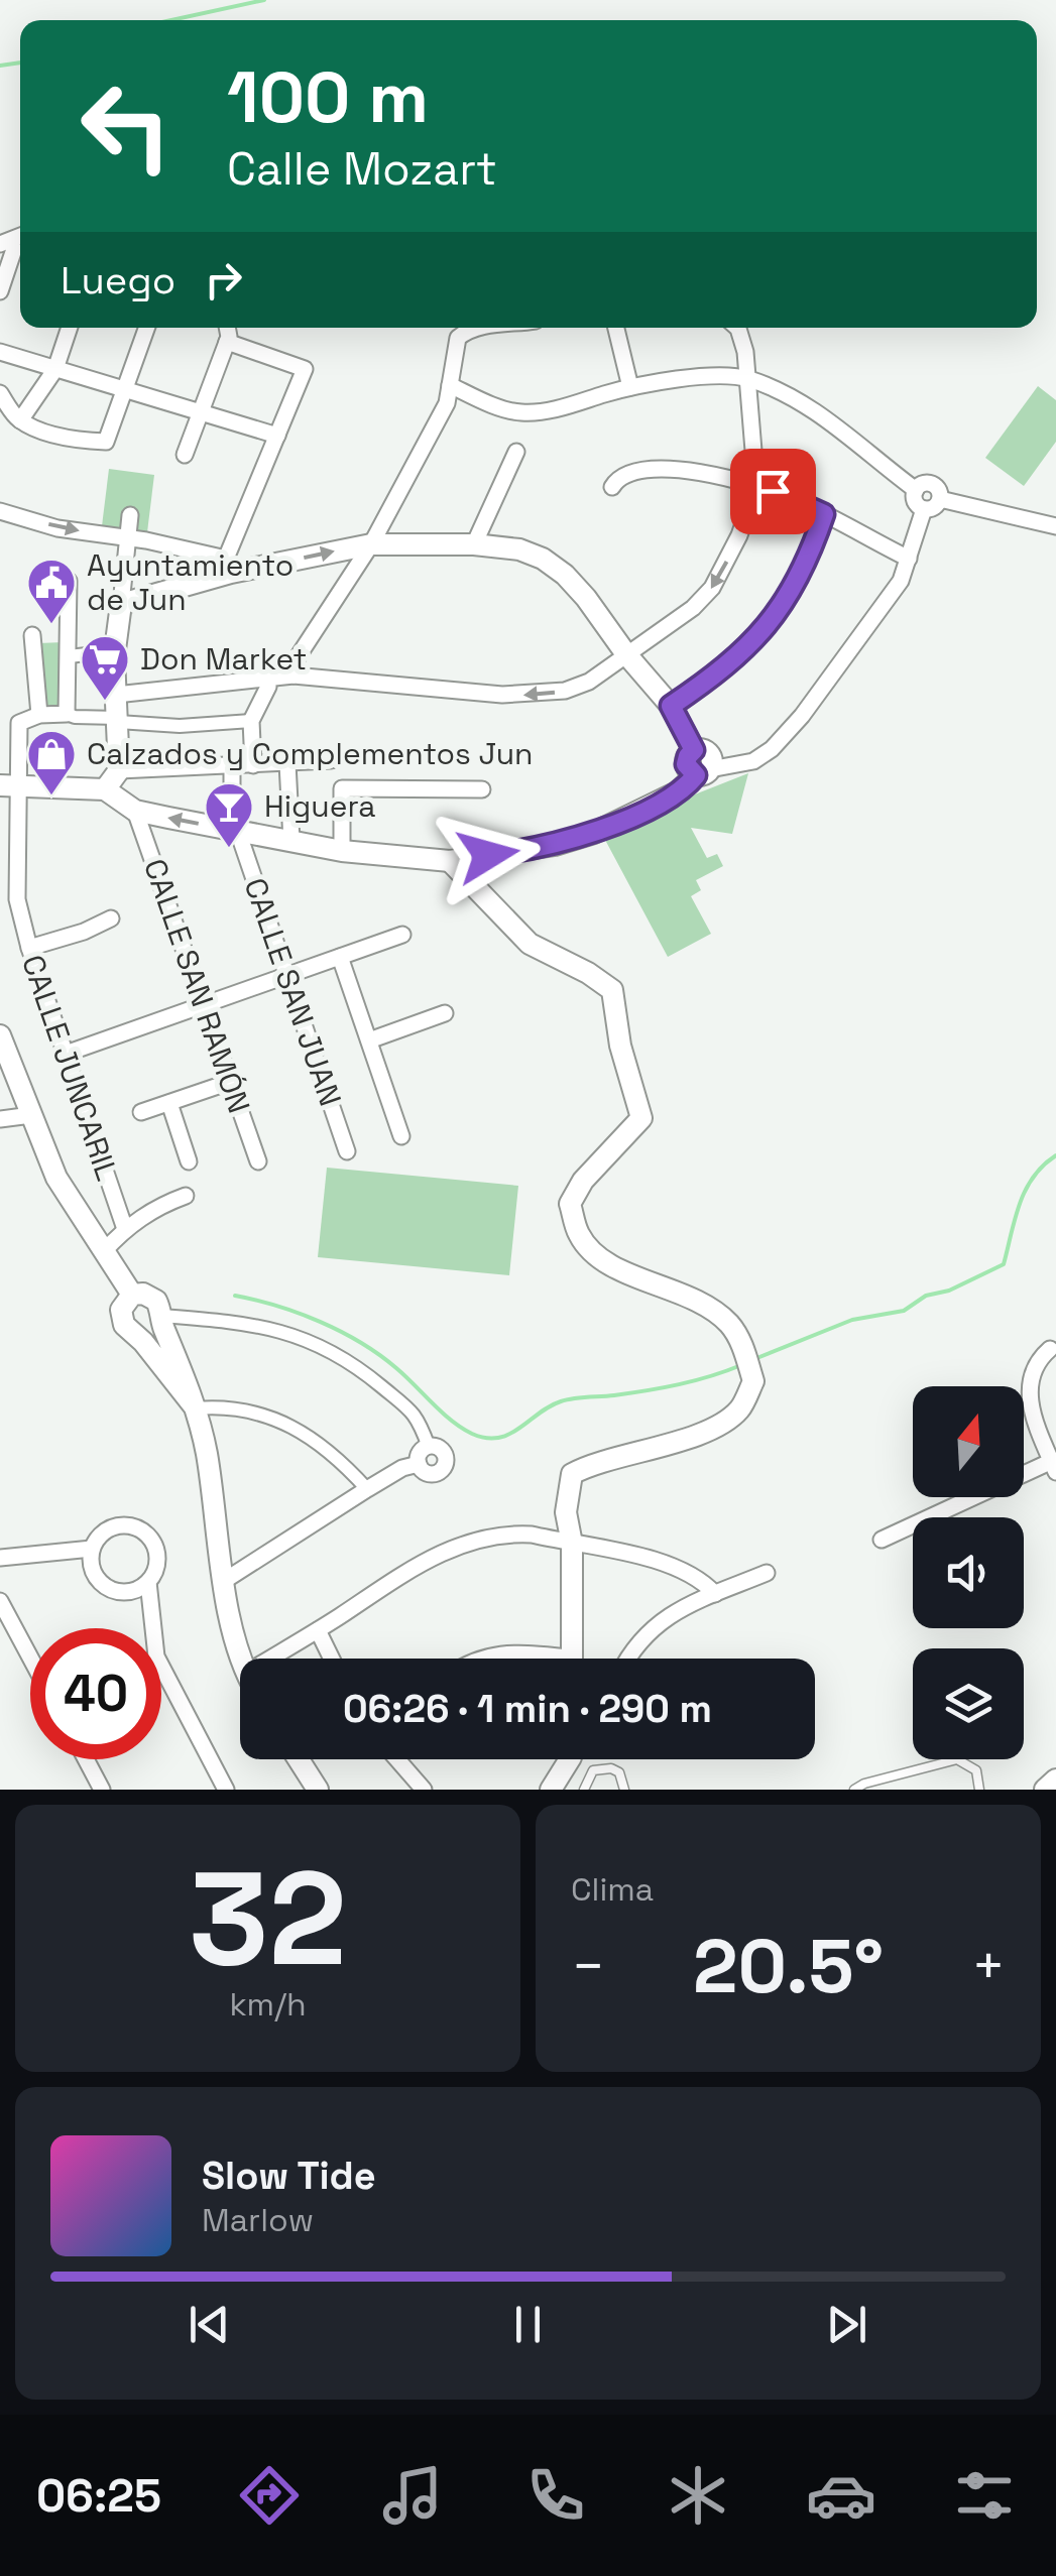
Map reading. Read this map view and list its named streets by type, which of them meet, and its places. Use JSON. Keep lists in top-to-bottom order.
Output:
{
  "streets": {
    "street": ["CALLE SAN RAMÓN", "CALLE SAN JUAN", "CALLE JUNCARIL"]
  },
  "places": {
    "public building": ["Ayuntamiento de Jun"],
    "supermarket": ["Don Market"],
    "shop": ["Calzados y Complementos Jun"],
    "bar": ["Higuera"]
  },
  "north": "top",
  "page": {
    "turn": ["100 m", "Calle Mozart"],
    "then": "Luego",
    "limit": "40",
    "trip": "06:26 · 1 min · 290 m",
    "tile": [
      ["32", "km/h"],
      "Clima"
    ],
    "heat": ["−", "20.5°", "+"],
    "song": ["Slow Tide", "Marlow"],
    "tabs": "06:25"
  }
}
